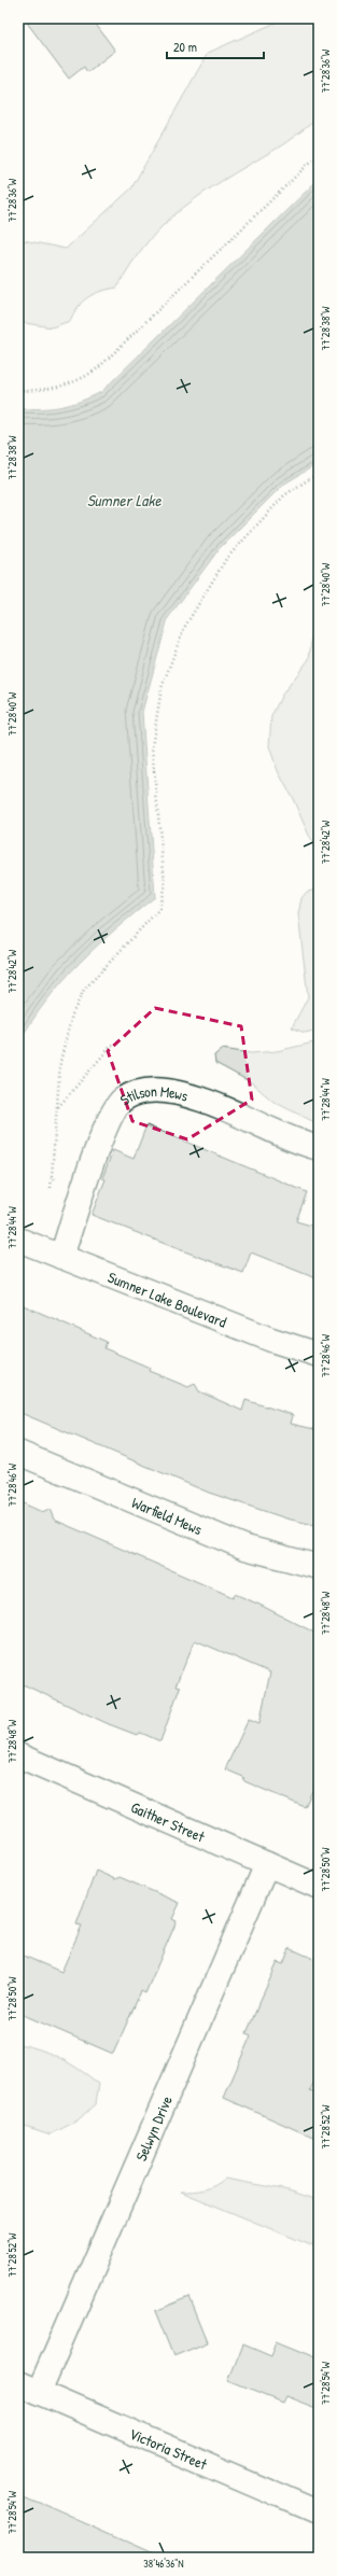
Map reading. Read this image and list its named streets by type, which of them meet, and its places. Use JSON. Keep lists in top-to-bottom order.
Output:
{
  "streets": {
    "street": [
      "Stilson Mews",
      "Sumner Lake Boulevard",
      "Warfield Mews",
      "Gaither Street",
      "Selwyn Drive",
      "Victoria Street"
    ]
  },
  "crossings": [
    ["Stilson Mews", "Sumner Lake Boulevard"],
    ["Gaither Street", "Selwyn Drive"],
    ["Selwyn Drive", "Victoria Street"]
  ],
  "water": ["Sumner Lake"],
  "scale_bar": "20 m",
  "coordinates": [
    "77°28'36\"W",
    "77°28'38\"W",
    "77°28'40\"W",
    "77°28'42\"W",
    "77°28'44\"W",
    "77°28'46\"W",
    "77°28'48\"W",
    "77°28'50\"W",
    "77°28'52\"W",
    "77°28'54\"W",
    "38°46'36\"N"
  ]
}
